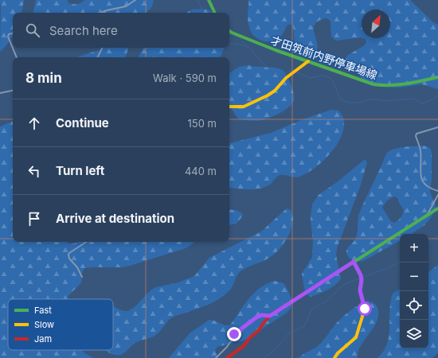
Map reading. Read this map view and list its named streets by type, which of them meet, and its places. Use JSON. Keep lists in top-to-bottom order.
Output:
{
  "streets": {
    "street": ["才田筑前内野停車場線"]
  },
  "legend": ["Fast", "Slow", "Jam"],
  "north": "top right",
  "page": {
    "search": "Search here",
    "heading": ["8 min", "Walk · 590 m"],
    "list": [
      ["Continue", "150 m"],
      ["Turn left", "440 m"],
      "Arrive at destination"
    ],
    "map_buttons": ["+", "−"]
  }
}
